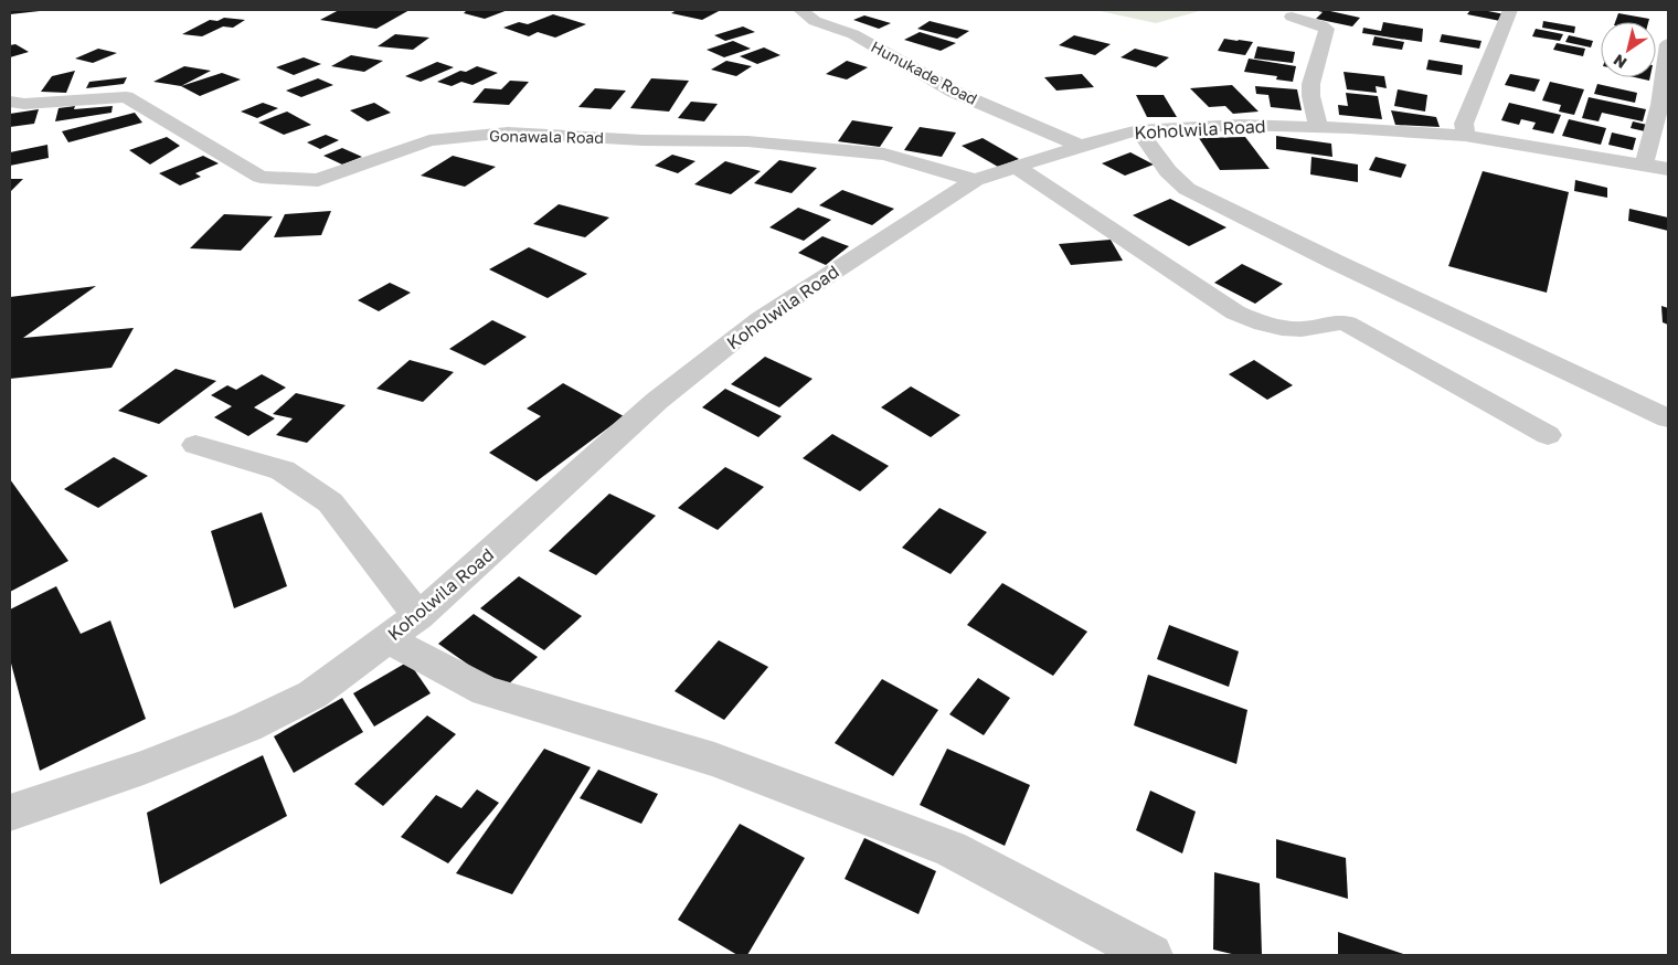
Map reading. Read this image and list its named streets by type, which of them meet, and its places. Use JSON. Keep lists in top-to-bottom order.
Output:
{
  "streets": {
    "street": ["Hunukade Road", "Koholwila Road", "Gonawala Road"]
  },
  "crossings": [
    ["Hunukade Road", "Koholwila Road"],
    ["Koholwila Road", "Gonawala Road"]
  ],
  "north": "bottom left"
}
